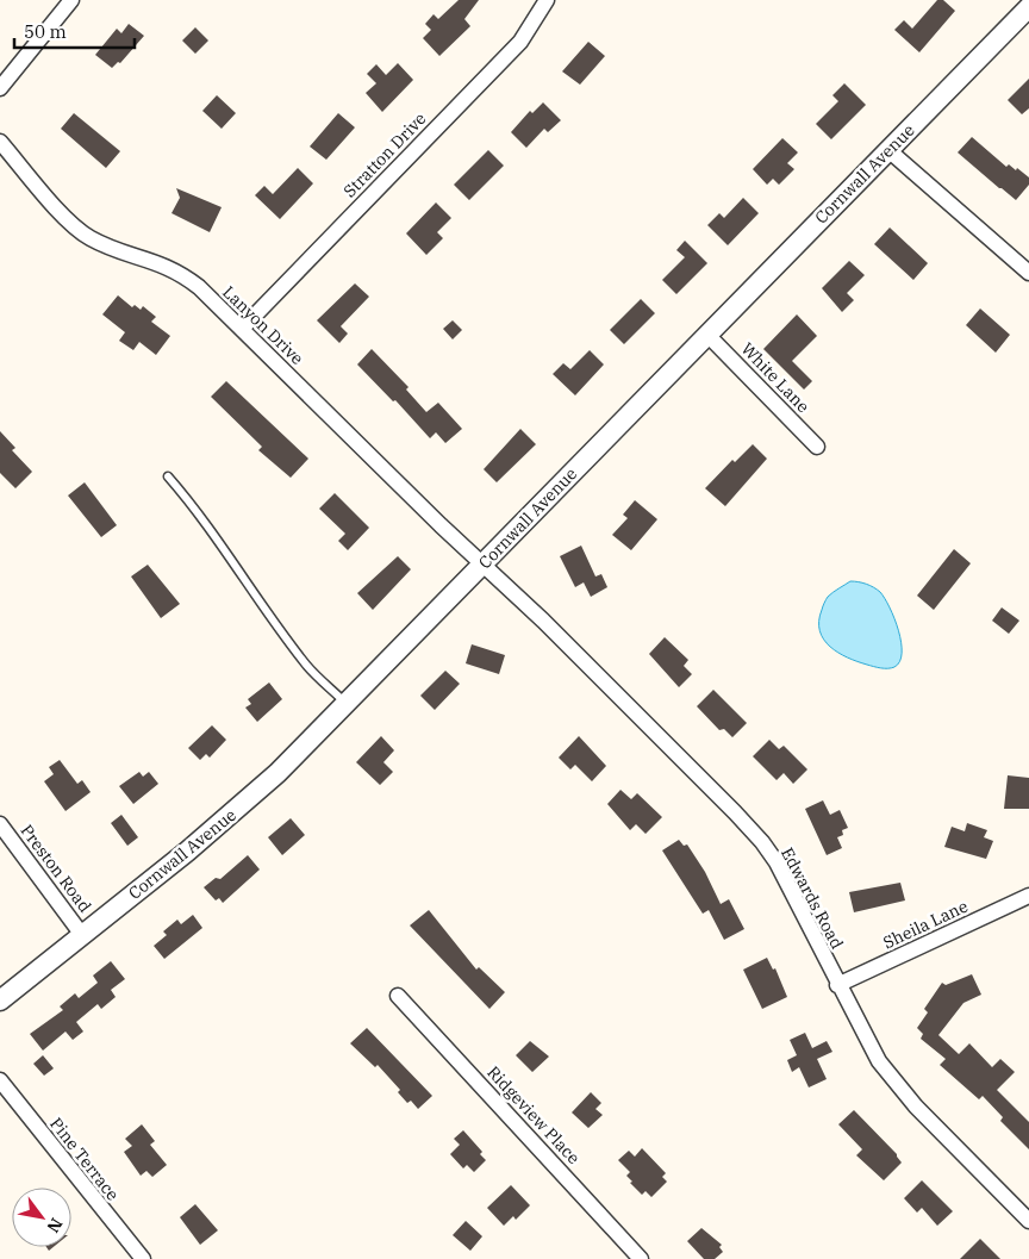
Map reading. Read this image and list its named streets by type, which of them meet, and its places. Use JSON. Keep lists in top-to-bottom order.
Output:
{
  "streets": {
    "street": [
      "Stratton Drive",
      "Cornwall Avenue",
      "Lanyon Drive",
      "White Lane",
      "Preston Road",
      "Edwards Road",
      "Sheila Lane",
      "Ridgeview Place",
      "Pine Terrace"
    ]
  },
  "crossings": [
    ["Stratton Drive", "Lanyon Drive"],
    ["Cornwall Avenue", "Lanyon Drive"],
    ["Cornwall Avenue", "White Lane"],
    ["Cornwall Avenue", "Preston Road"],
    ["Cornwall Avenue", "Edwards Road"],
    ["Lanyon Drive", "Edwards Road"],
    ["Edwards Road", "Sheila Lane"]
  ],
  "scale_bar": "50 m",
  "north": "bottom right"
}
